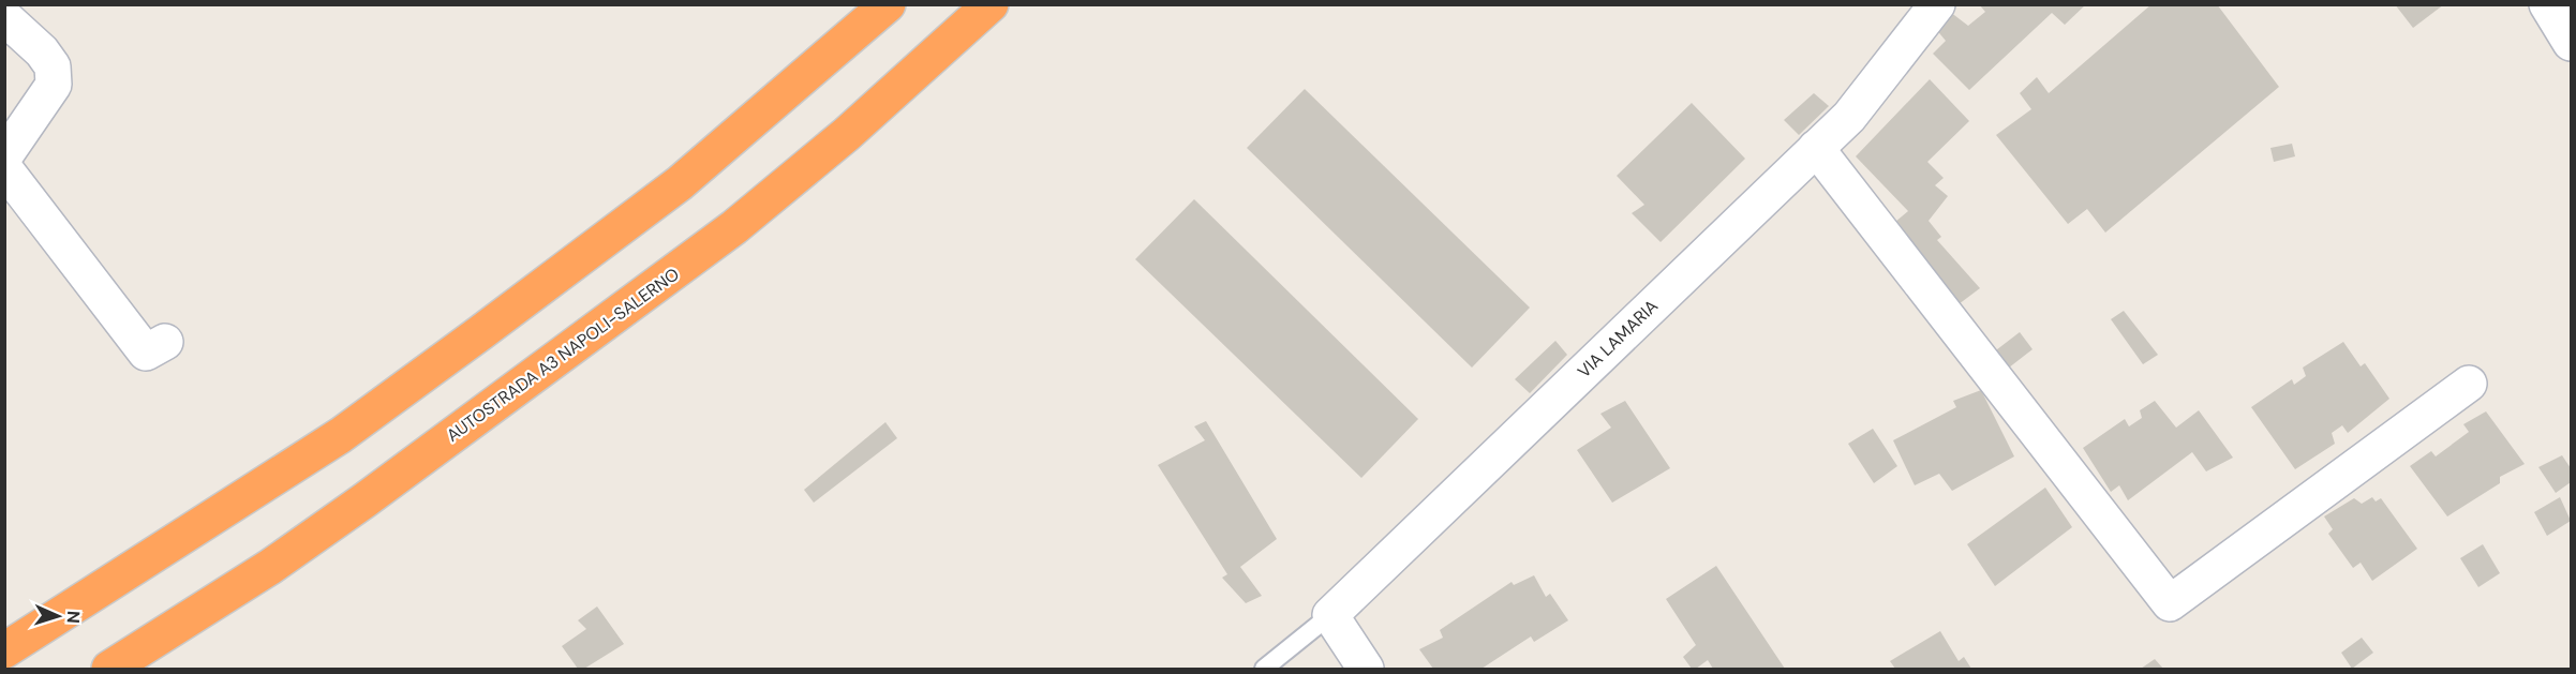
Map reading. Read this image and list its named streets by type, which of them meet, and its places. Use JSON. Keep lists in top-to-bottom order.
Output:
{
  "streets": {
    "highway": ["AUTOSTRADA A3 NAPOLI-SALERNO"],
    "street": ["VIA LAMARIA"]
  },
  "north": "right"
}
